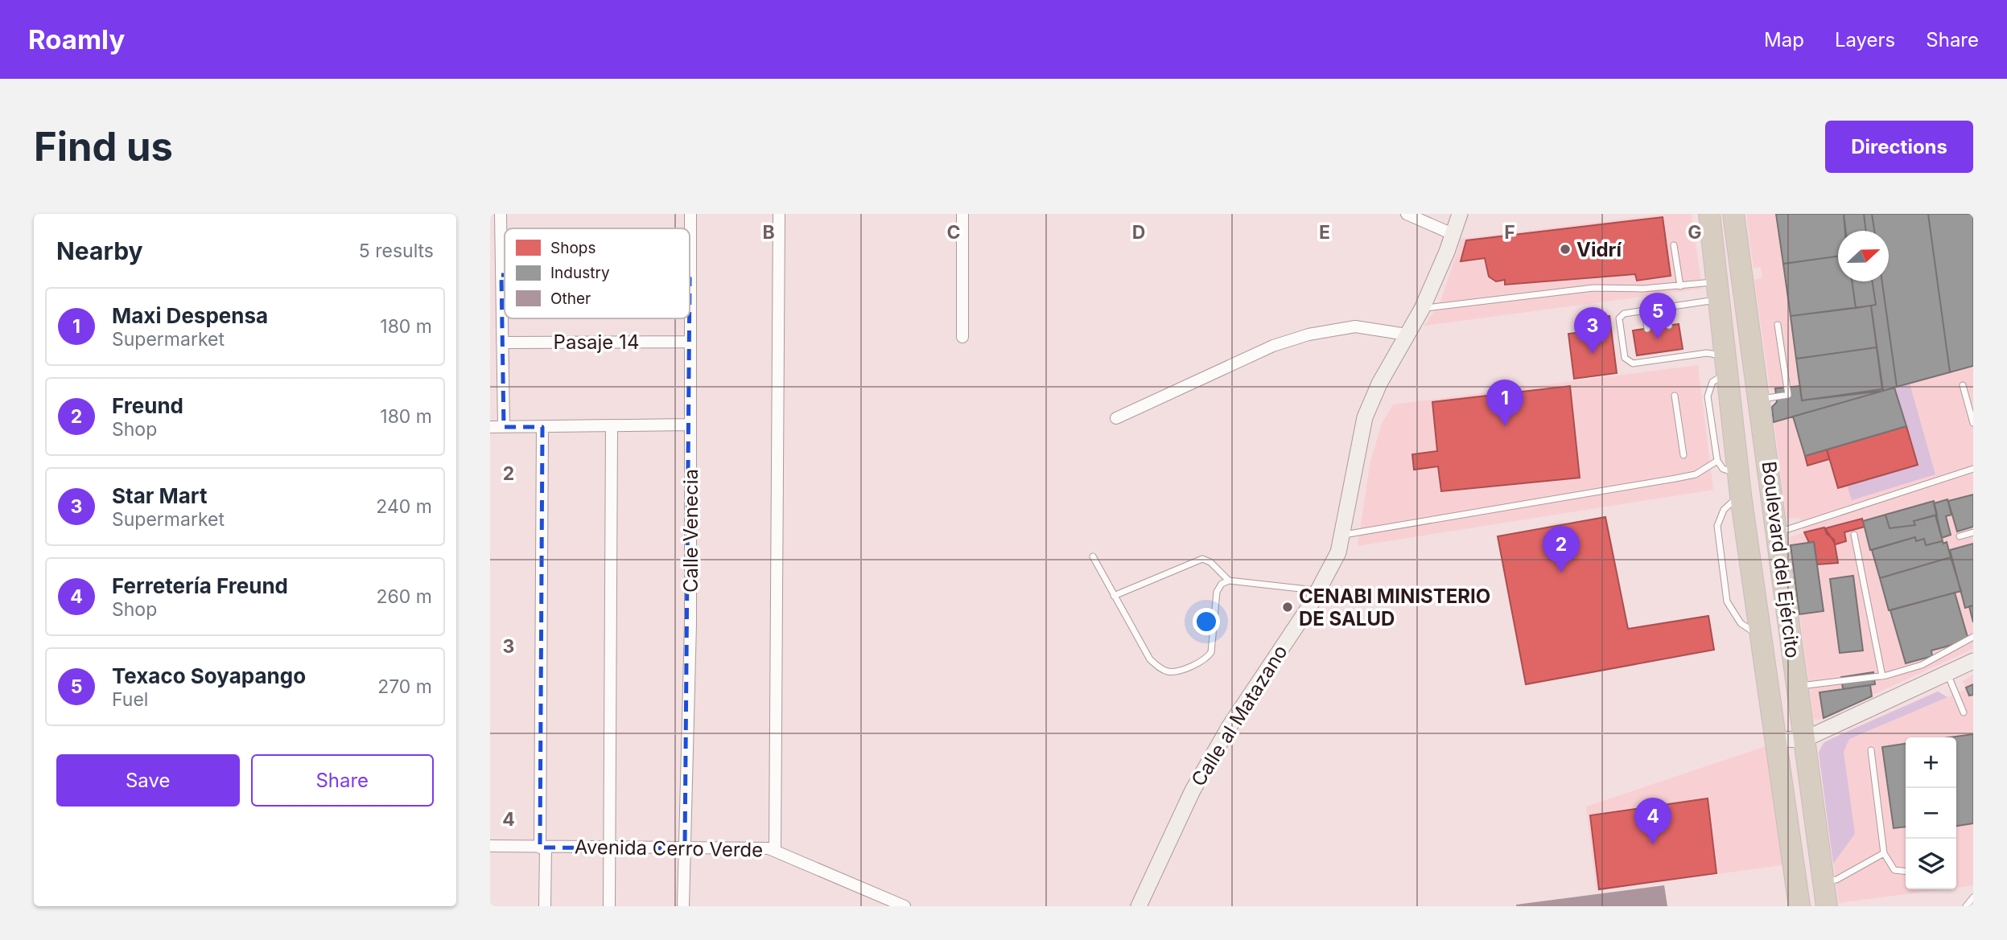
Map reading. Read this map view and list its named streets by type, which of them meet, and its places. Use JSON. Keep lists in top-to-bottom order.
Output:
{
  "streets": {
    "highway": ["Boulevard del Ejército"],
    "street": [
      "Pasaje 14",
      "Calle Venecia",
      "Calle al Matazano",
      "Avenida Cerro Verde"
    ]
  },
  "crossings": [
    ["Pasaje 14", "Calle Venecia"],
    ["Calle Venecia", "Avenida Cerro Verde"]
  ],
  "places": ["Vidrí", "CENABI MINISTERIO DE SALUD"],
  "legend": ["Shops", "Industry", "Other"],
  "north": "right",
  "page": {
    "header": "Roamly",
    "nav": ["Map", "Layers", "Share"],
    "buttons": [
      "Directions",
      ["Save", "Share"]
    ],
    "title": "Find us",
    "heading": ["Nearby", "5 results"],
    "list": [
      {
        "mark": "1",
        "name": "Maxi Despensa",
        "note": "Supermarket",
        "value": "180 m"
      },
      {
        "mark": "2",
        "name": "Freund",
        "note": "Shop",
        "value": "180 m"
      },
      {
        "mark": "3",
        "name": "Star Mart",
        "note": "Supermarket",
        "value": "240 m"
      },
      {
        "mark": "4",
        "name": "Ferretería Freund",
        "note": "Shop",
        "value": "260 m"
      },
      {
        "mark": "5",
        "name": "Texaco Soyapango",
        "note": "Fuel",
        "value": "270 m"
      }
    ],
    "pins": [
      "5",
      "3",
      "1",
      "2",
      "4"
    ],
    "map_buttons": ["+", "−"]
  },
  "grid": {
    "columns": [
      "B",
      "C",
      "D",
      "E",
      "F",
      "G"
    ],
    "rows": ["2", "3", "4"]
  }
}
